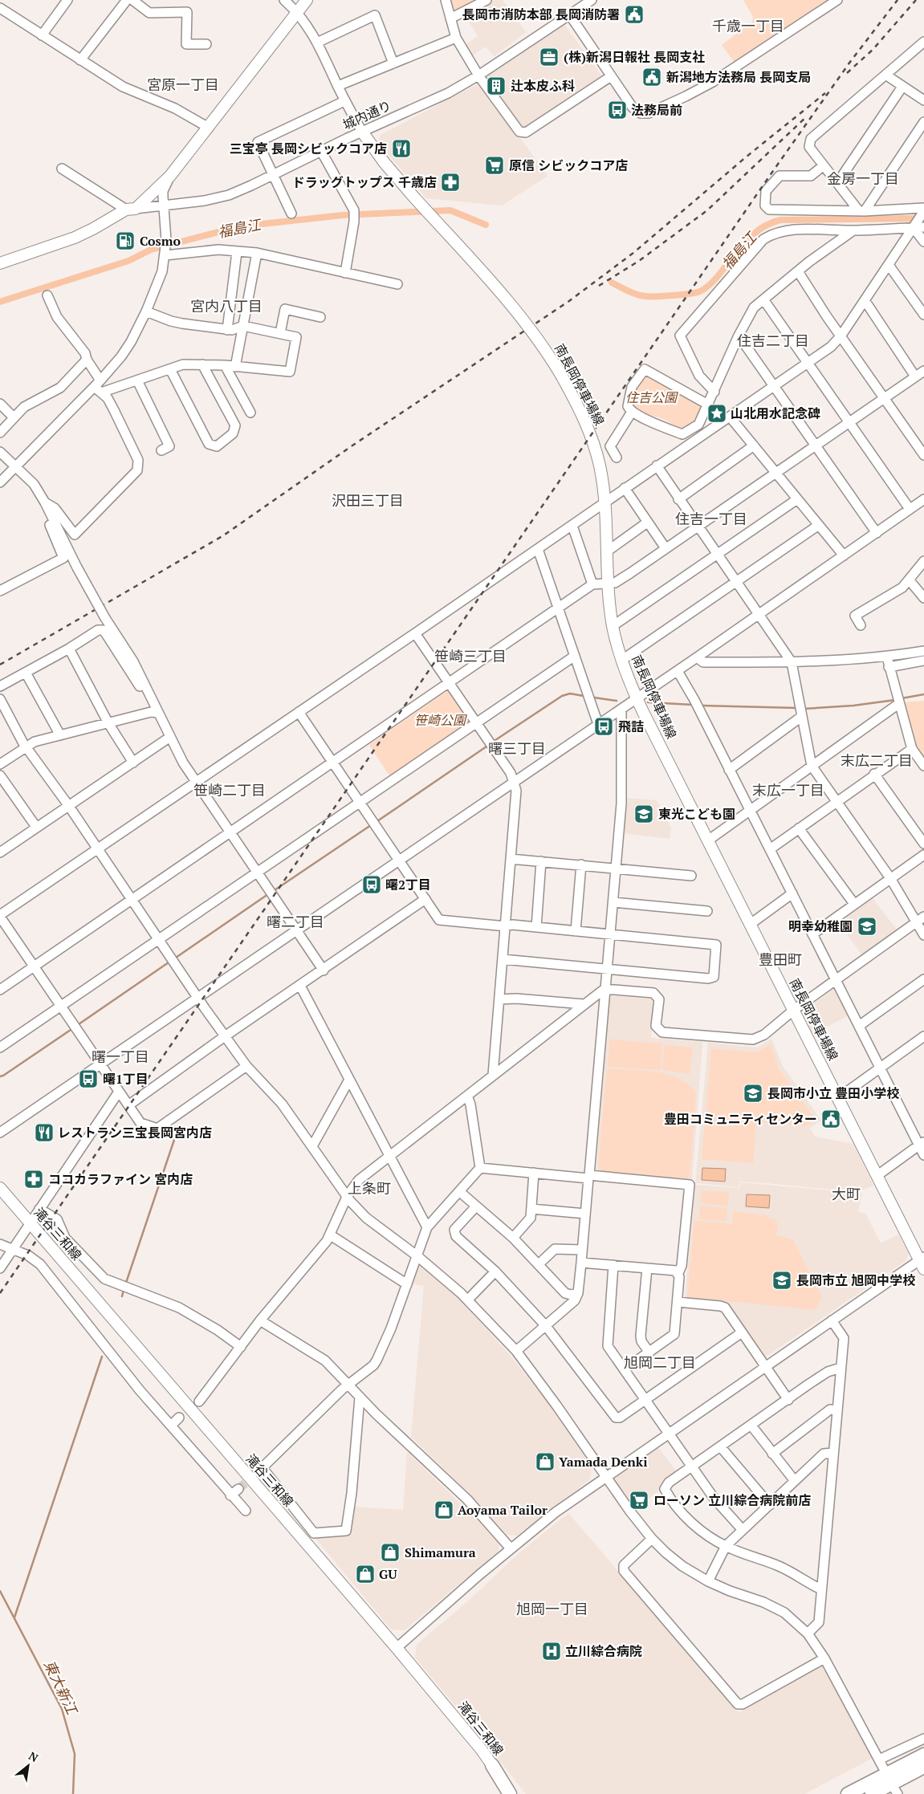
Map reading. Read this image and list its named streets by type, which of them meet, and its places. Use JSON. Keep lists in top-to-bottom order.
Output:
{
  "streets": {
    "main road": ["南長岡停車場線", "滝谷三和線"],
    "street": ["城内通り"]
  },
  "crossings": [
    ["城内通り", "南長岡停車場線"]
  ],
  "districts": [
    "千歳一丁目",
    "宮原一丁目",
    "金房一丁目",
    "宮内八丁目",
    "住吉二丁目",
    "沢田三丁目",
    "住吉一丁目",
    "笹崎三丁目",
    "曙三丁目",
    "末広二丁目",
    "笹崎二丁目",
    "末広一丁目",
    "曙二丁目",
    "豊田町",
    "曙一丁目",
    "上条町",
    "大町",
    "旭岡二丁目",
    "旭岡一丁目"
  ],
  "water": ["福島江", "東大新江"],
  "parks": ["住吉公園", "笹崎公園"],
  "places": {
    "public building": ["長岡市消防本部 長岡消防署", "新潟地方法務局 長岡支局", "豊田コミュニティセンター"],
    "office": ["(株)新潟日報社 長岡支社"],
    "building": ["辻本皮ふ科"],
    "bus stop": [
      "法務局前",
      "飛詰",
      "曙2丁目",
      "曙1丁目"
    ],
    "restaurant": ["三宝亭 長岡シビックコア店", "レストラン三宝長岡宮内店"],
    "supermarket": ["原信 シビックコア店", "ローソン 立川綜合病院前店"],
    "pharmacy": ["ドラッグトップス 千歳店", "ココカラファイン 宮内店"],
    "fuel station": ["Cosmo"],
    "place": ["山北用水記念碑"],
    "school or university": [
      "東光こども園",
      "明幸幼稚園",
      "長岡市小立 豊田小学校",
      "長岡市立 旭岡中学校"
    ],
    "shop": [
      "Yamada Denki",
      "Aoyama Tailor",
      "Shimamura",
      "GU"
    ],
    "hospital": ["立川綜合病院"]
  },
  "north": "top right"
}
